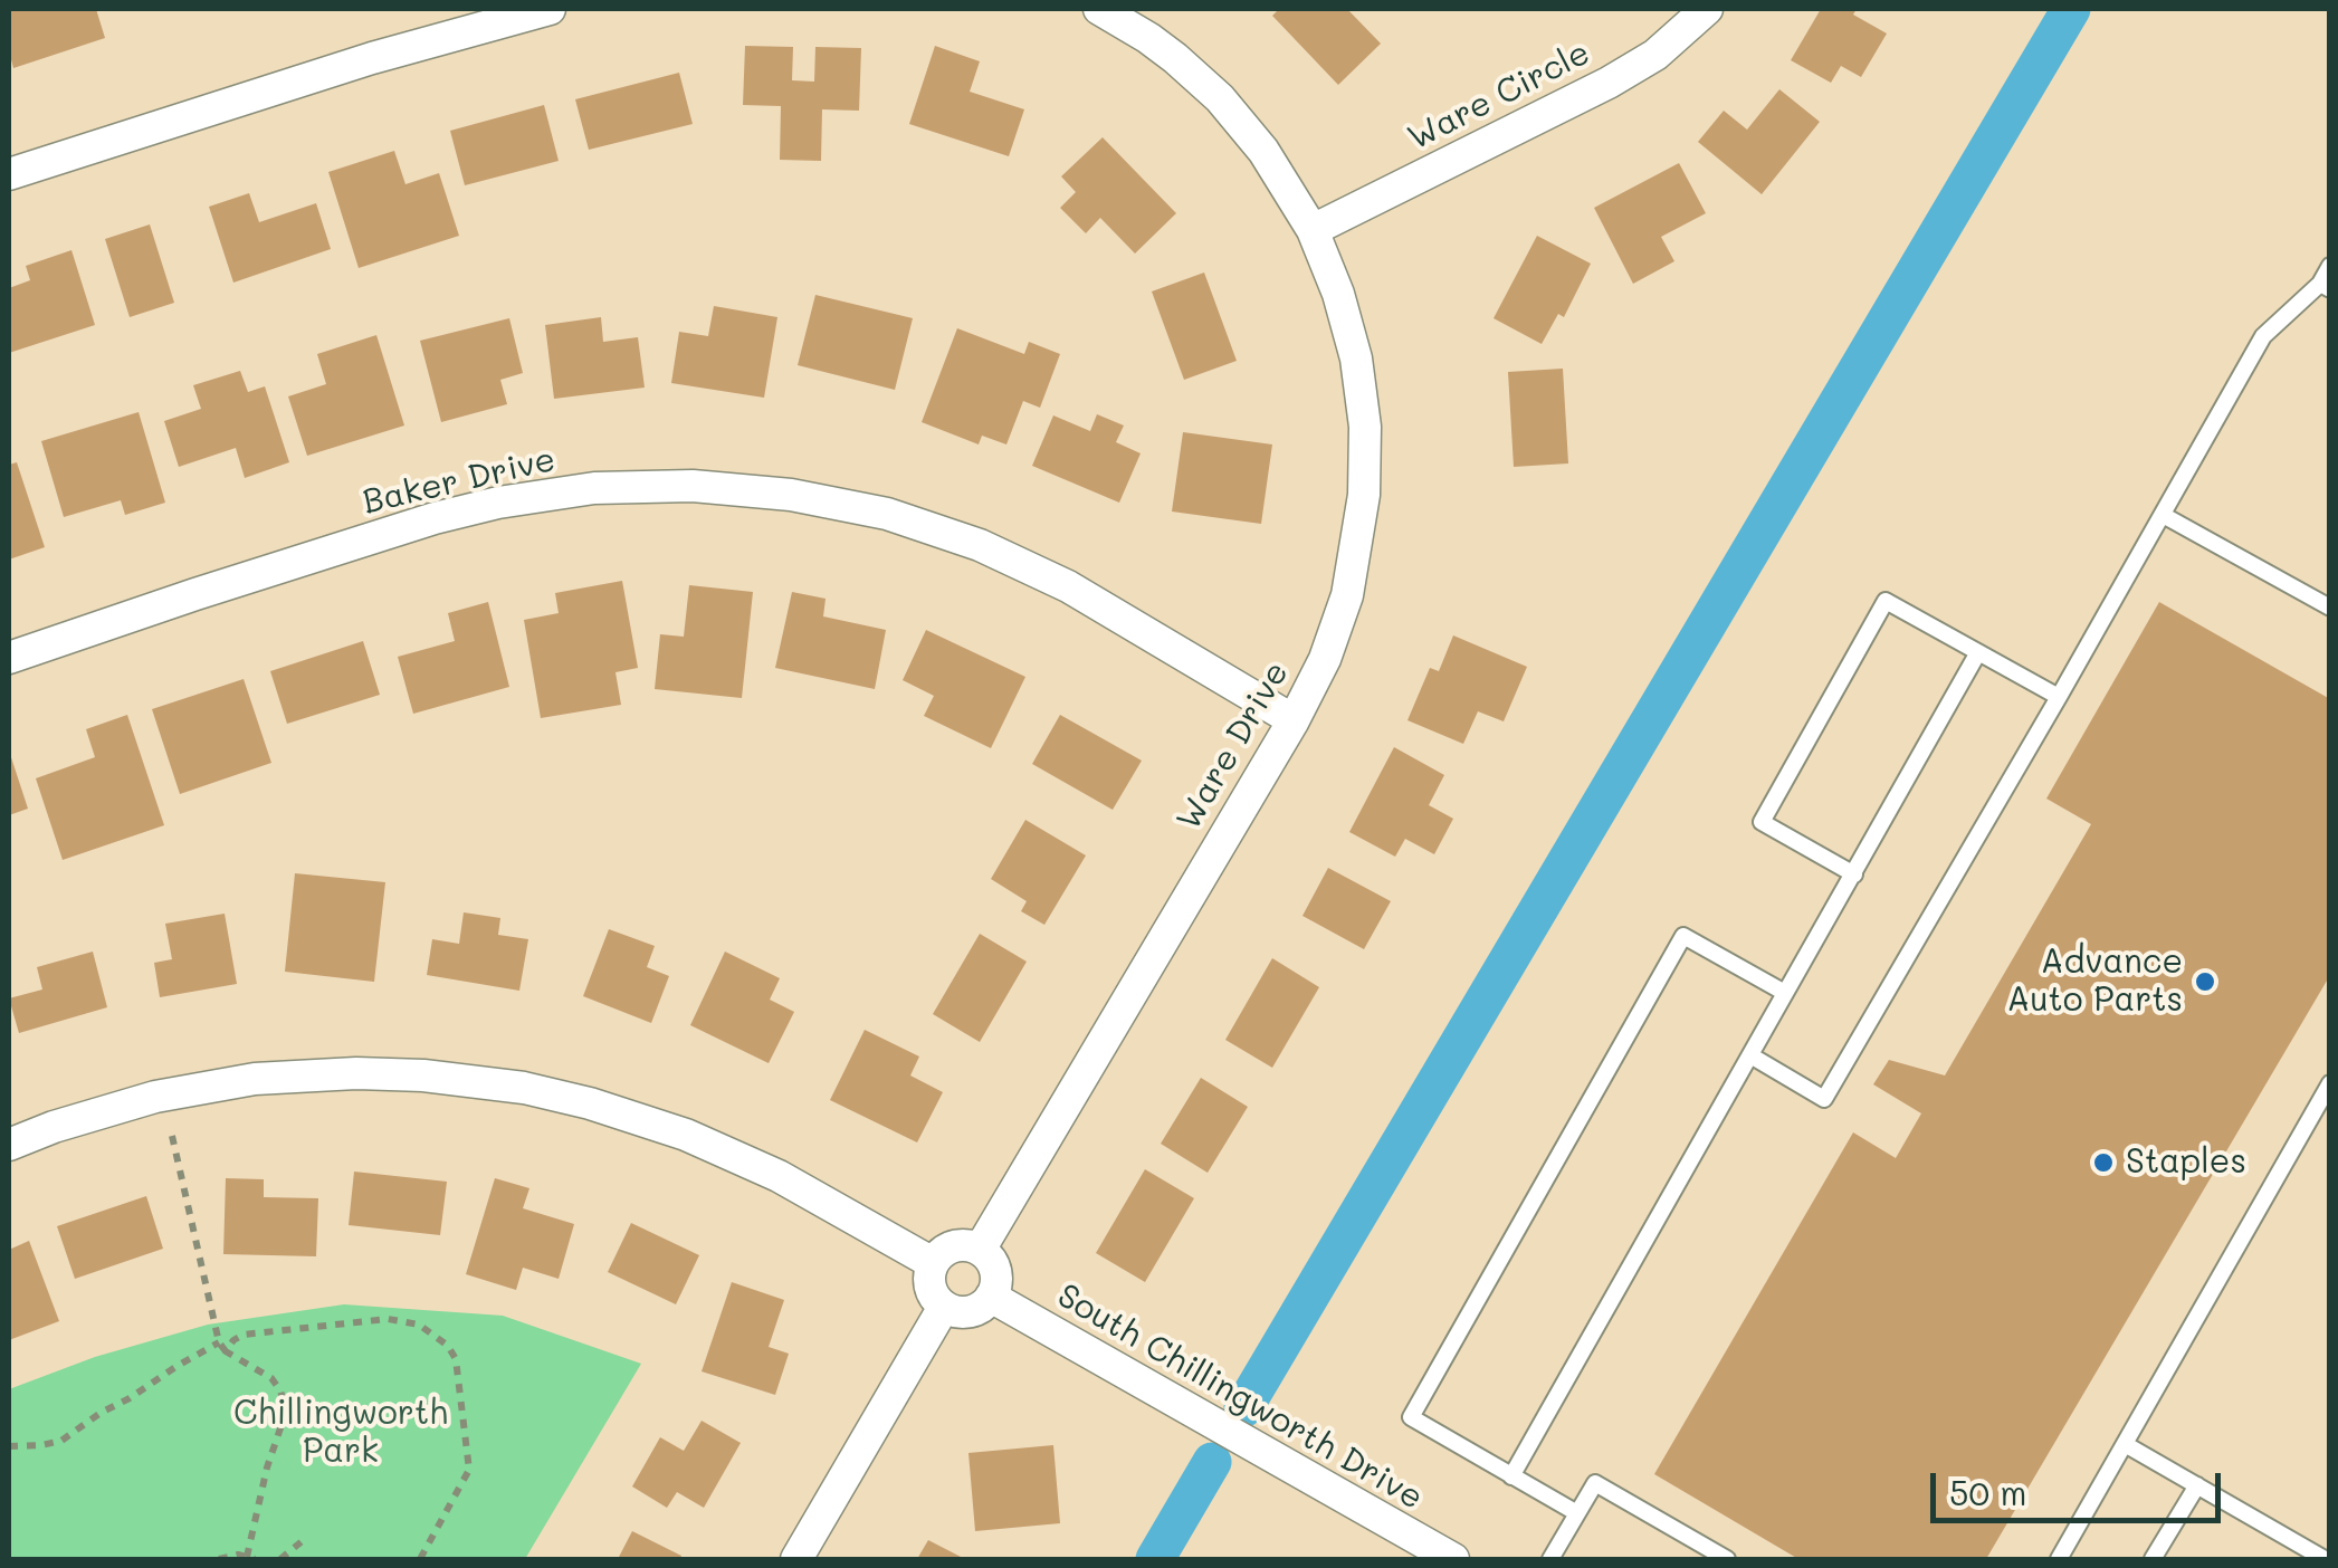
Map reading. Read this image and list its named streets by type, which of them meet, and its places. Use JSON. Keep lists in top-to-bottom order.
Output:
{
  "streets": {
    "street": [
      "Ware Circle",
      "Baker Drive",
      "Ware Drive",
      "South Chillingworth Drive"
    ]
  },
  "crossings": [
    ["Ware Circle", "Ware Drive"],
    ["Baker Drive", "Ware Drive"],
    ["Ware Drive", "South Chillingworth Drive"]
  ],
  "parks": ["Chillingworth Park"],
  "places": ["Advance Auto Parts", "Staples"],
  "scale_bar": "50 m"
}
